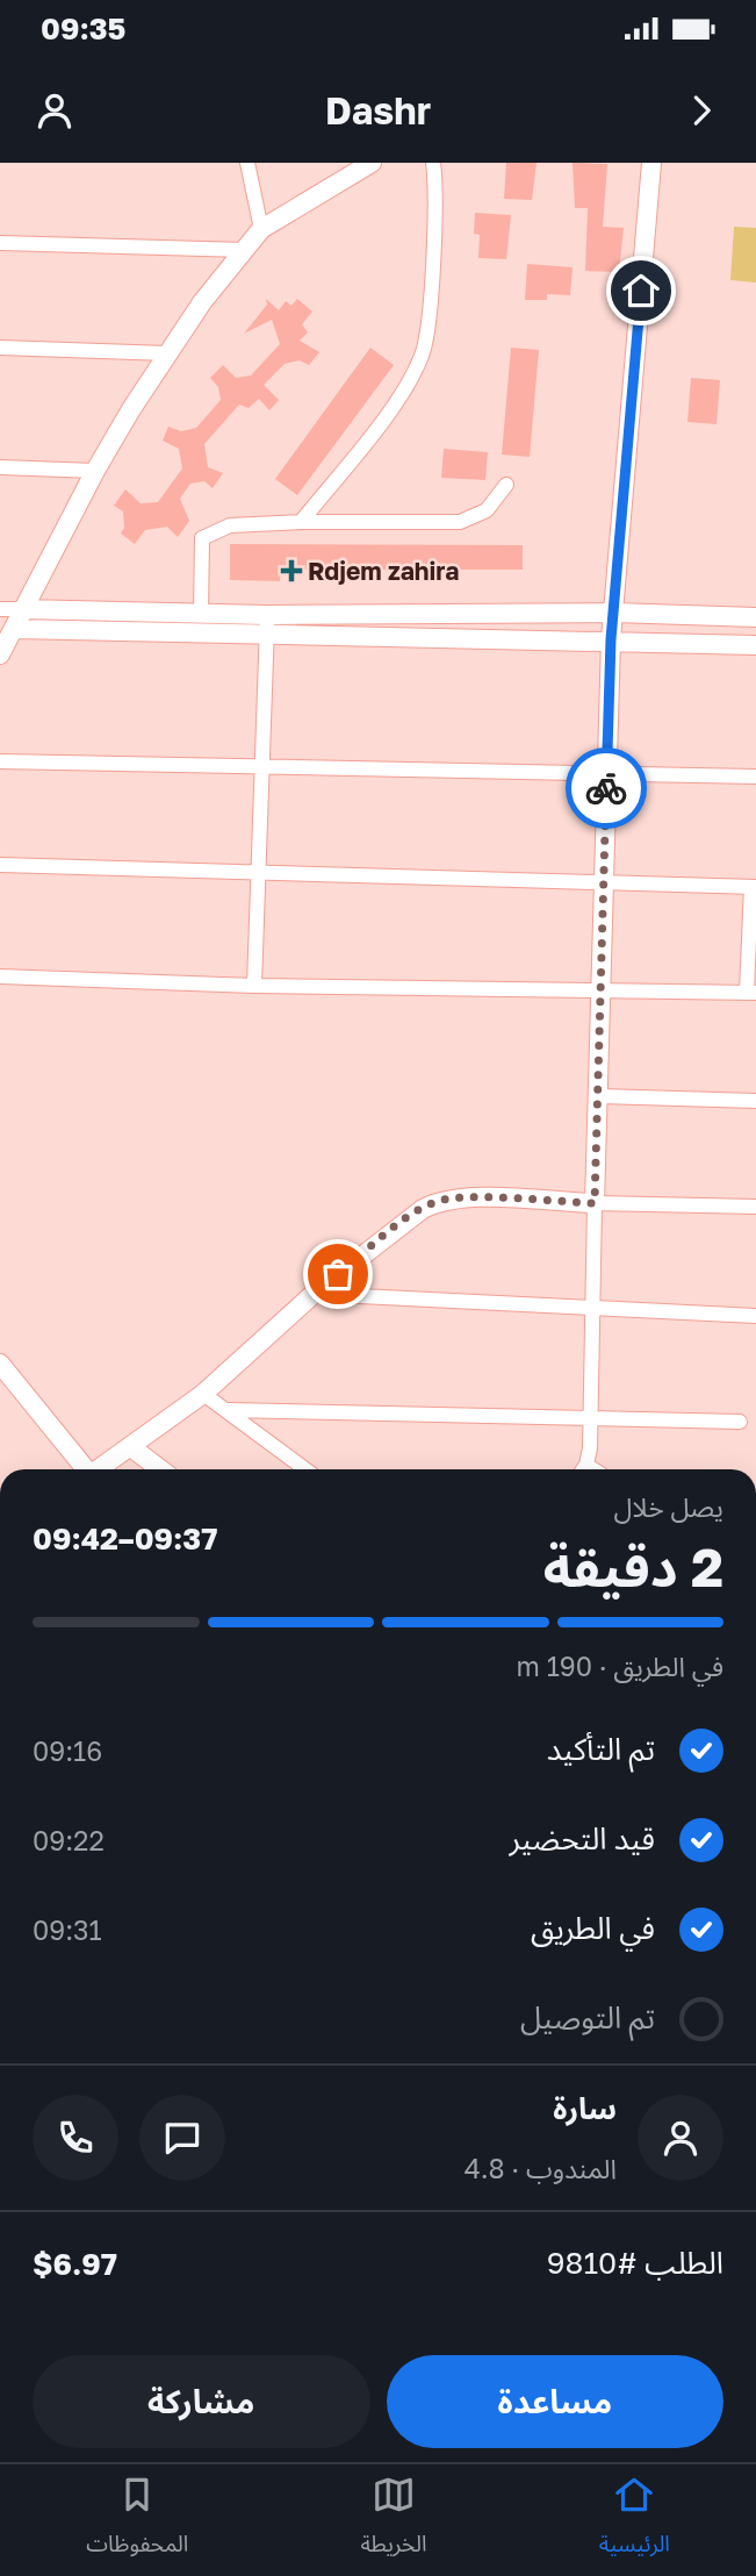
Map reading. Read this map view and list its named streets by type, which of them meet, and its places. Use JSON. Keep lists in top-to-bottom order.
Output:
{
  "places": {
    "health": ["Rdjem zahira"]
  },
  "page": {
    "status": "09:35",
    "header": "Dashr",
    "heading": ["2 دقيقة", "يصل خلال", "09:37–09:42"],
    "panel": [
      "سارة",
      "المندوب · 4.8",
      "الطلب #9810",
      "$6.97"
    ],
    "bar": "في الطريق · 190 m",
    "list": [
      ["تم التأكيد", "09:16"],
      ["قيد التحضير", "09:22"],
      ["في الطريق", "09:31"],
      "تم التوصيل"
    ],
    "buttons": ["مساعدة", "مشاركة"],
    "tabs": ["الرئيسية", "الخريطة", "المحفوظات"]
  }
}
